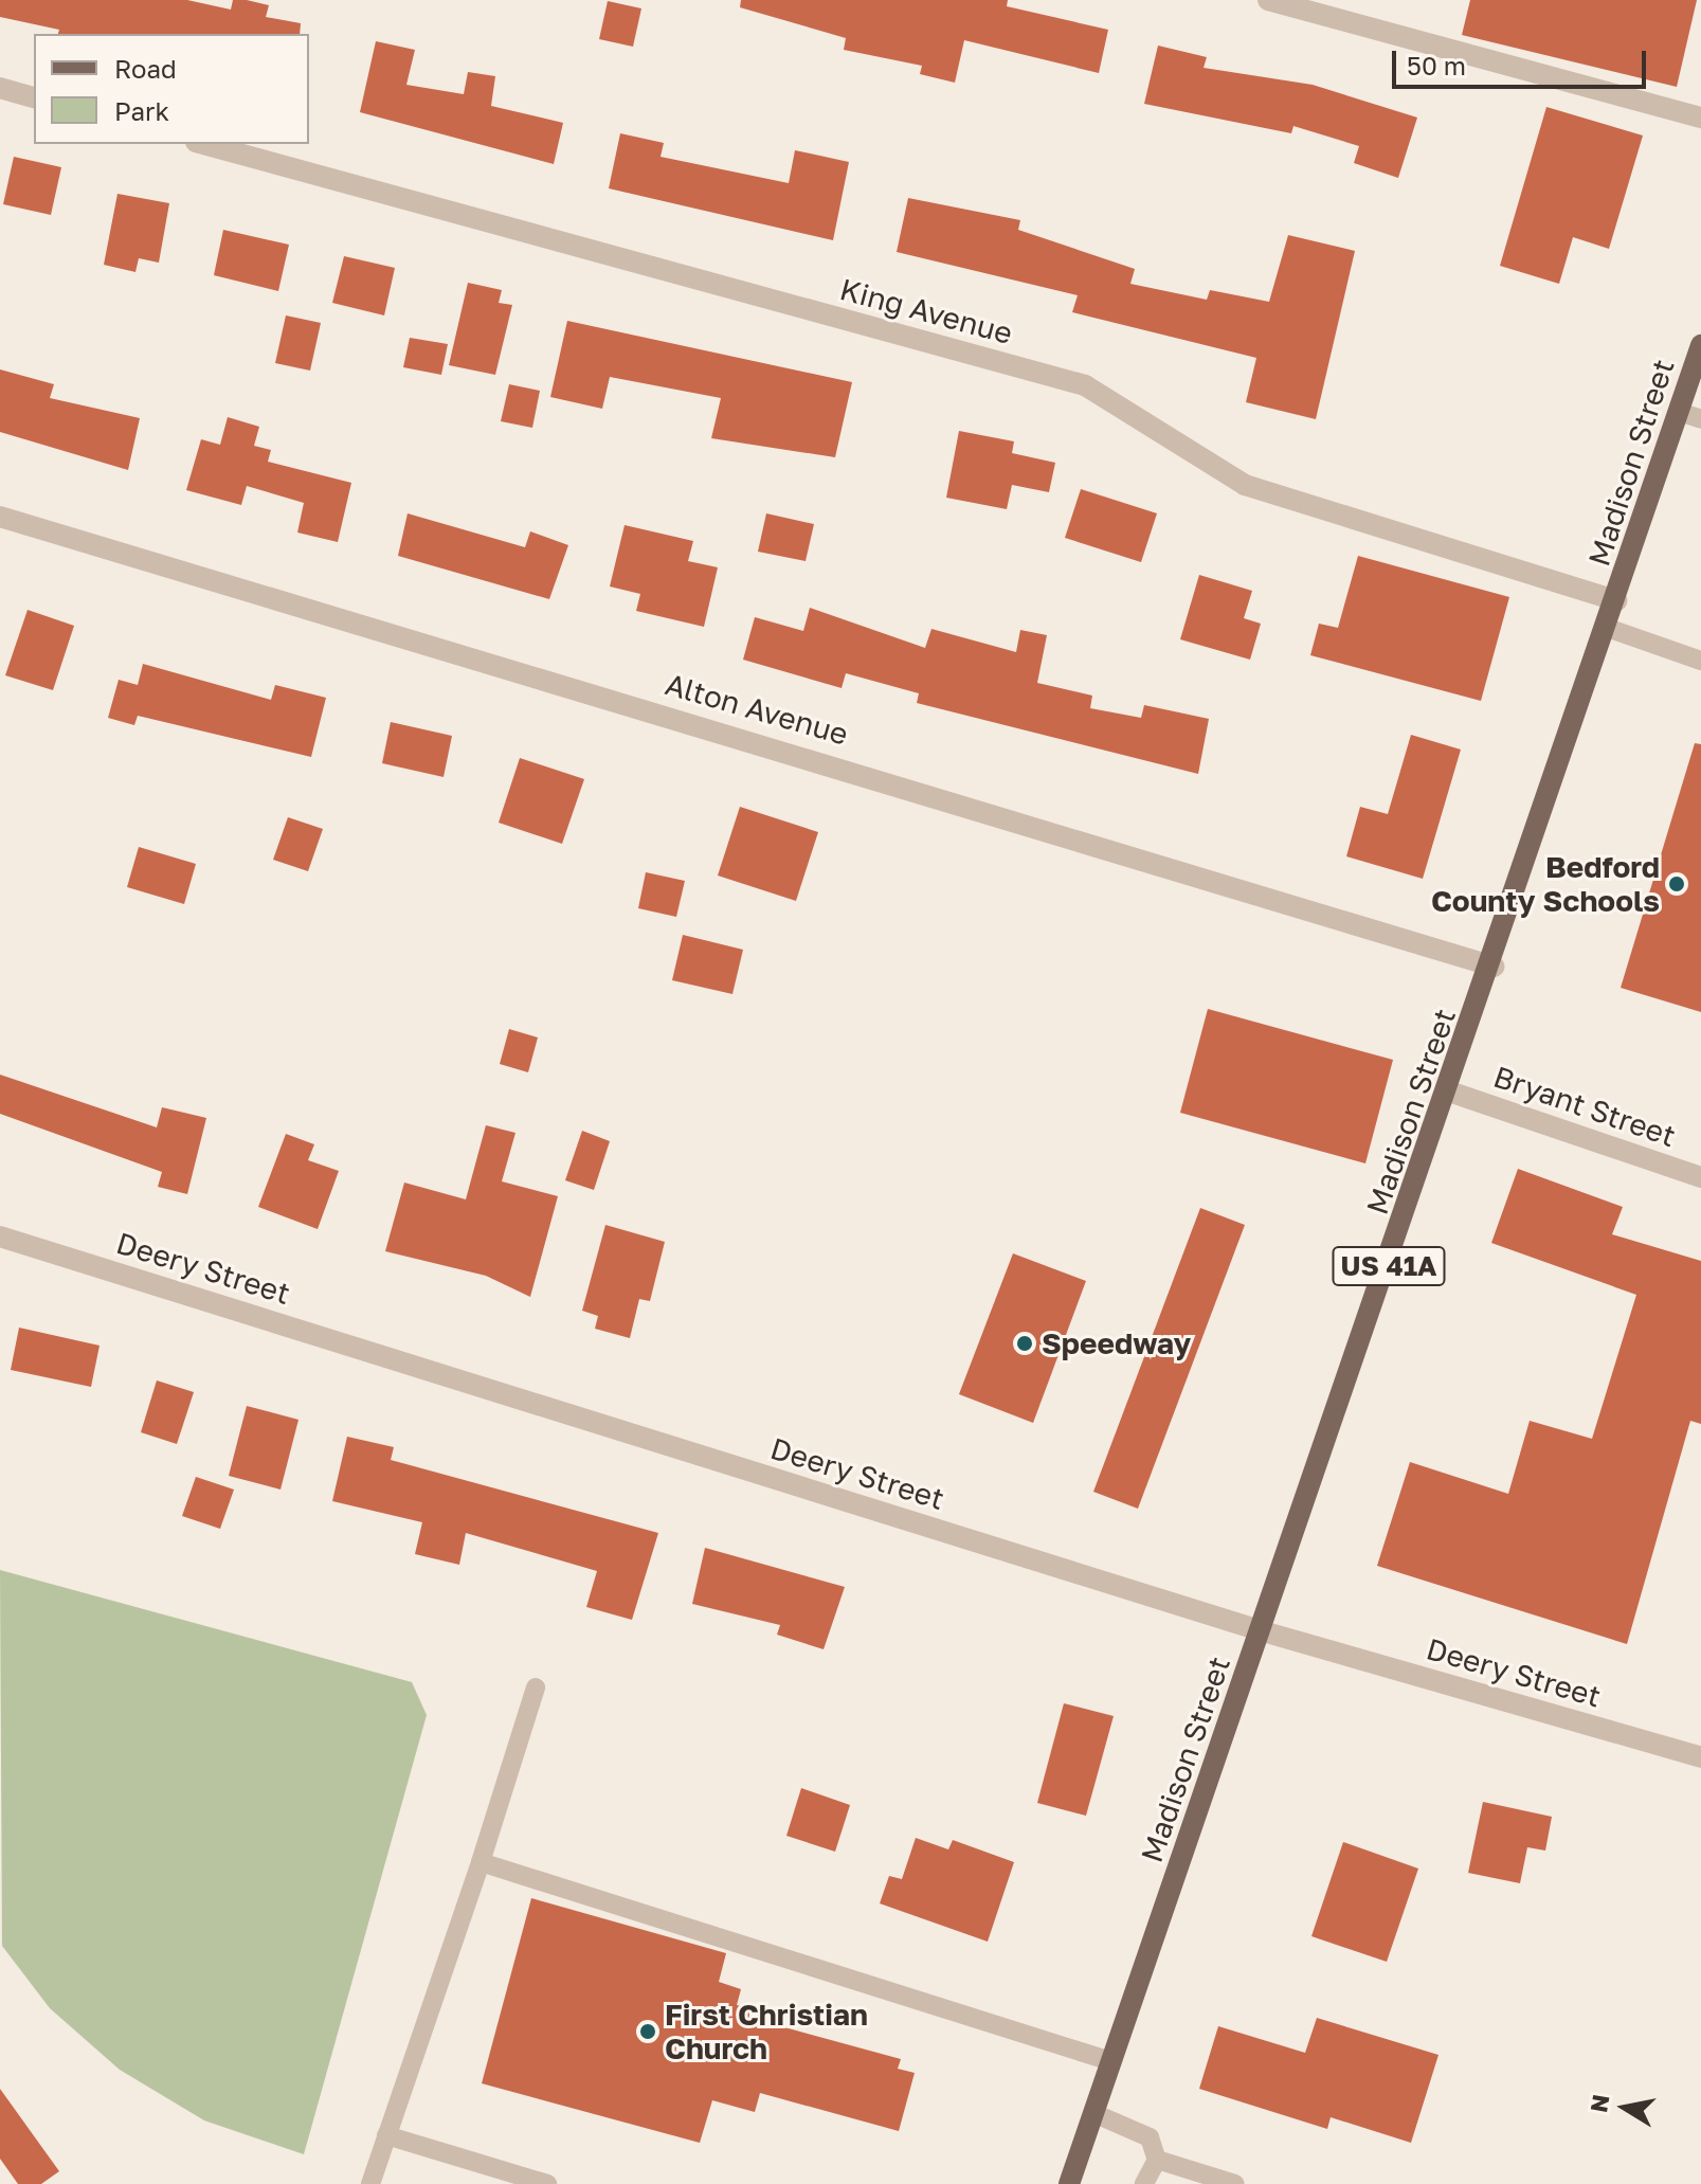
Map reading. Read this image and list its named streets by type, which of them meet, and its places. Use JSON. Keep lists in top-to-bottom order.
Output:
{
  "streets": {
    "main road": ["Madison Street", "US 41A"],
    "street": [
      "King Avenue",
      "Alton Avenue",
      "Bryant Street",
      "Deery Street"
    ]
  },
  "crossings": [
    ["King Avenue", "Madison Street"],
    ["Madison Street", "Alton Avenue"],
    ["Madison Street", "Bryant Street"],
    ["Madison Street", "Deery Street"]
  ],
  "places": ["Bedford County Schools", "Speedway", "First Christian Church"],
  "legend": ["Road", "Park"],
  "scale_bar": "50 m",
  "north": "left"
}
